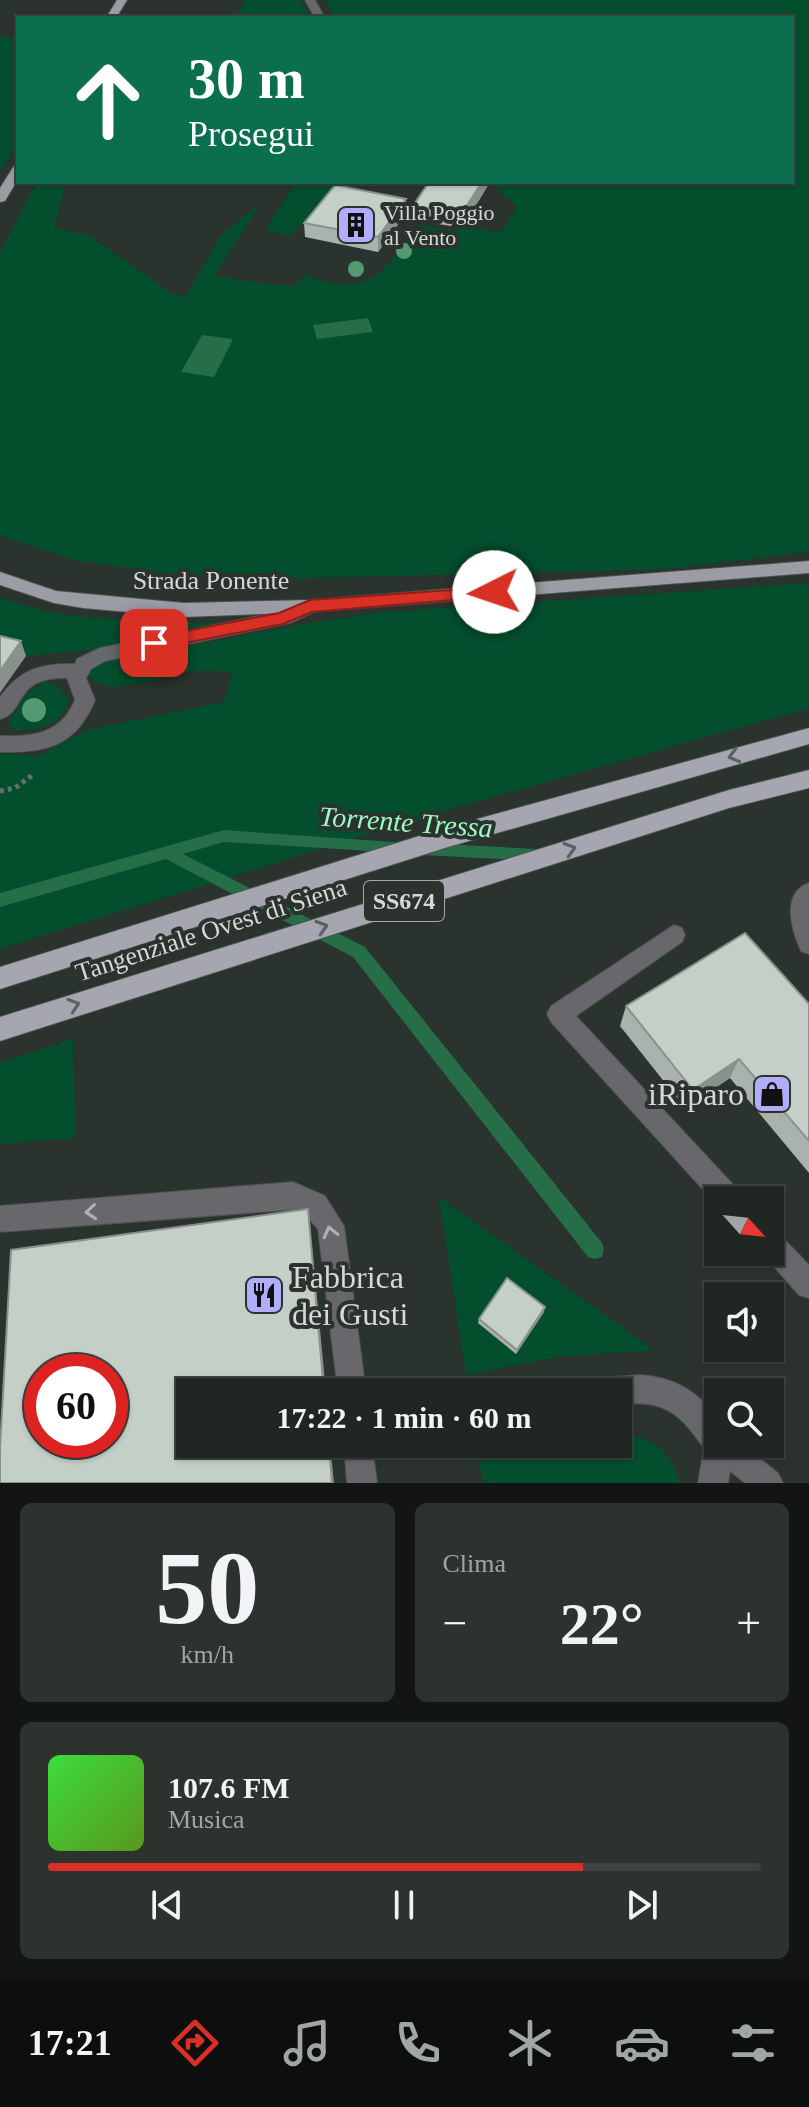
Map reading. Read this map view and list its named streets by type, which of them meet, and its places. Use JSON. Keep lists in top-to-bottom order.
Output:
{
  "streets": {
    "highway": ["SS674", "Tangenziale Ovest di Siena"],
    "main road": ["Strada Ponente"]
  },
  "water": ["Torrente Tressa"],
  "places": {
    "building": ["Villa Poggio al Vento"],
    "shop": ["iRiparo"],
    "restaurant": ["Fabbrica dei Gusti"]
  },
  "north": "bottom right",
  "page": {
    "turn": ["30 m", "Prosegui"],
    "limit": "60",
    "trip": "17:22 · 1 min · 60 m",
    "tile": [
      ["50", "km/h"],
      "Clima"
    ],
    "heat": ["−", "22°", "+"],
    "song": ["107.6 FM", "Musica"],
    "tabs": "17:21"
  }
}
